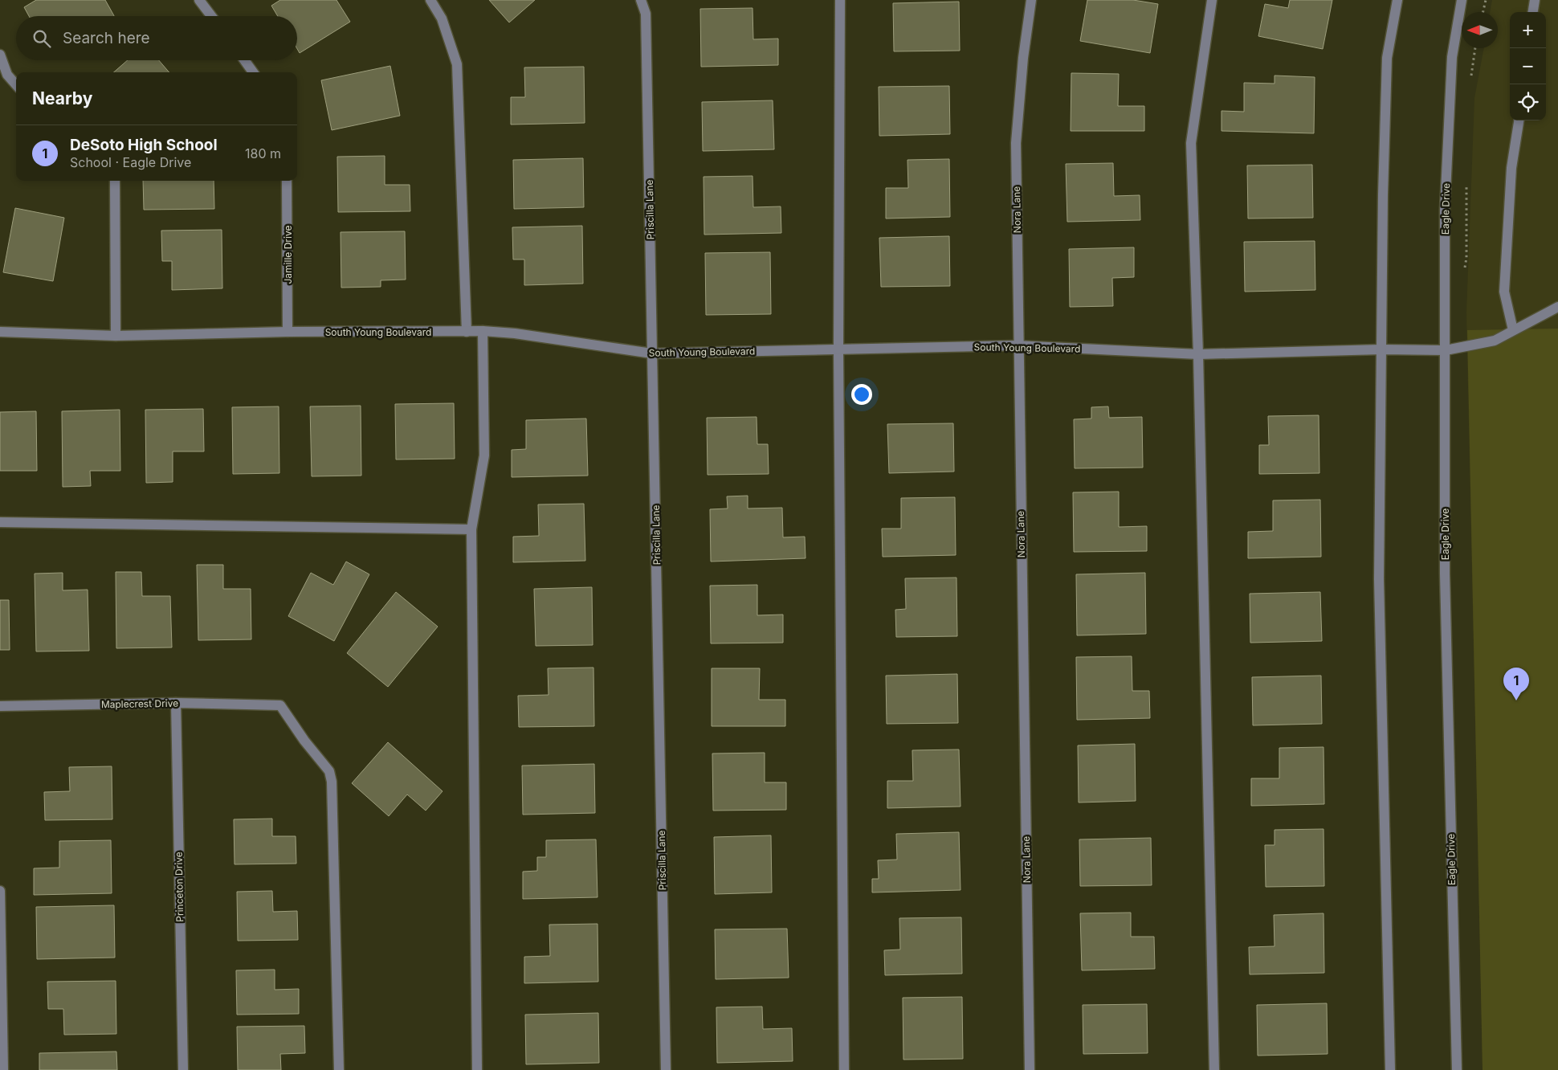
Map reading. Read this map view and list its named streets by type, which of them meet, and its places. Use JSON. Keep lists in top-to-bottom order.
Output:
{
  "streets": {
    "street": [
      "Eagle Drive",
      "Priscilla Lane",
      "Nora Lane",
      "Jamille Drive",
      "South Young Boulevard",
      "Maplecrest Drive",
      "Princeton Drive"
    ]
  },
  "crossings": [
    ["Eagle Drive", "South Young Boulevard"],
    ["Priscilla Lane", "South Young Boulevard"],
    ["Nora Lane", "South Young Boulevard"],
    ["Jamille Drive", "South Young Boulevard"],
    ["Maplecrest Drive", "Princeton Drive"]
  ],
  "north": "left",
  "page": {
    "map_buttons": ["+", "−"],
    "search": "Search here",
    "heading": "Nearby",
    "list": [
      {
        "mark": "1",
        "name": "DeSoto High School",
        "note": "School · Eagle Drive",
        "value": "180 m"
      }
    ],
    "pins": "1"
  }
}
